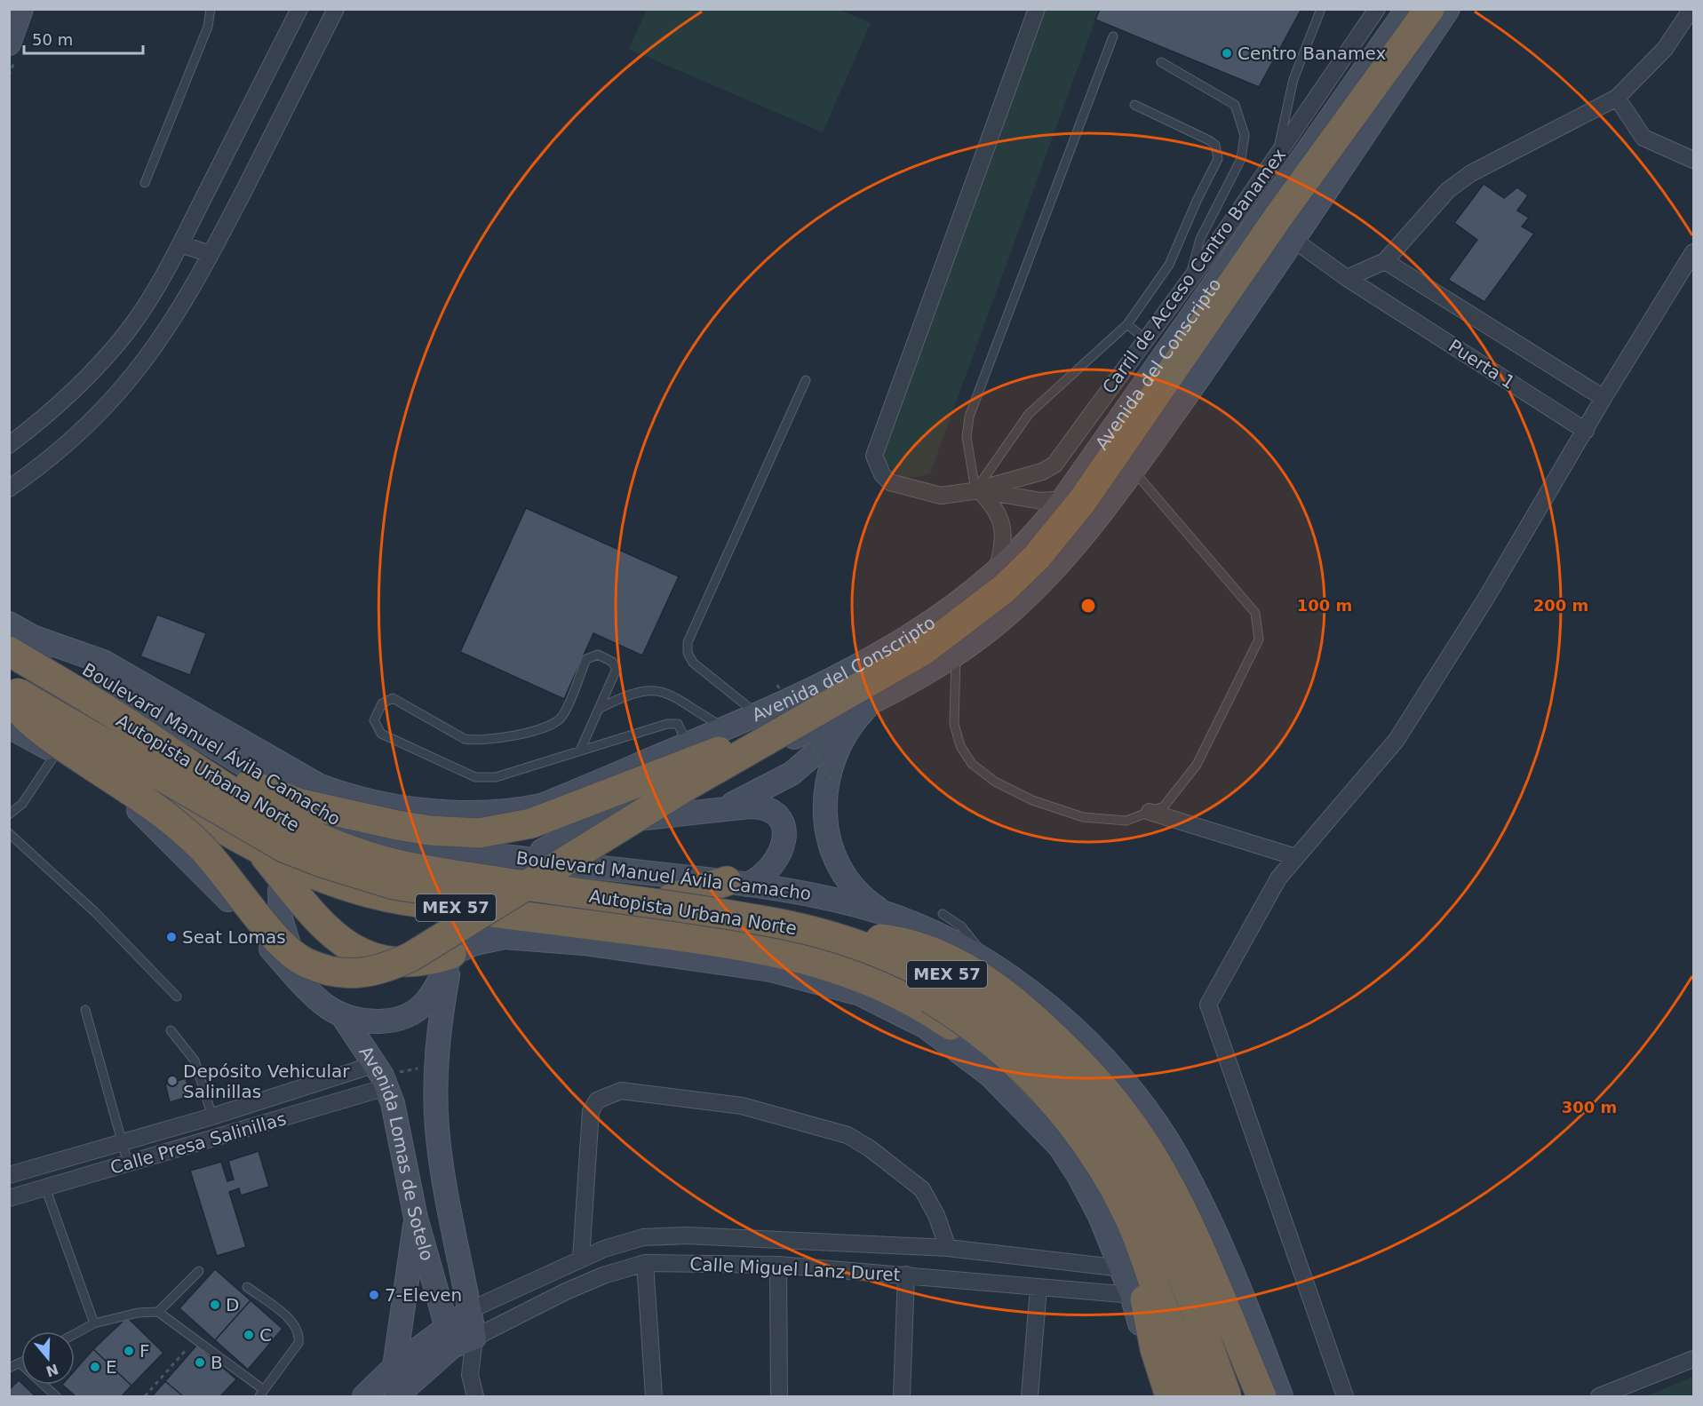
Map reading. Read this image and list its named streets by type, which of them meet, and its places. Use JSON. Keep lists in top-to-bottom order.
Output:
{
  "streets": {
    "highway": ["Boulevard Manuel Ávila Camacho", "Autopista Urbana Norte", "MEX 57"],
    "main road": ["Avenida del Conscripto", "Avenida Lomas de Sotelo"],
    "street": [
      "Carril de Acceso Centro Banamex",
      "Puerta 1",
      "Calle Presa Salinillas",
      "Calle Miguel Lanz Duret"
    ]
  },
  "crossings": [
    ["Carril de Acceso Centro Banamex", "Avenida del Conscripto"],
    ["Carril de Acceso Centro Banamex", "Puerta 1"],
    ["Avenida del Conscripto", "Puerta 1"],
    ["Avenida del Conscripto", "Boulevard Manuel Ávila Camacho"],
    ["Autopista Urbana Norte", "Calle Miguel Lanz Duret"],
    ["Calle Presa Salinillas", "Avenida Lomas de Sotelo"],
    ["Avenida Lomas de Sotelo", "Calle Miguel Lanz Duret"]
  ],
  "places": [
    "Centro Banamex",
    "Seat Lomas",
    "Depósito Vehicular Salinillas",
    "7-Eleven",
    "D",
    "C",
    "F",
    "B",
    "E"
  ],
  "scale_bar": "50 m",
  "north": "bottom",
  "rings": ["100 m", "200 m", "300 m"]
}
